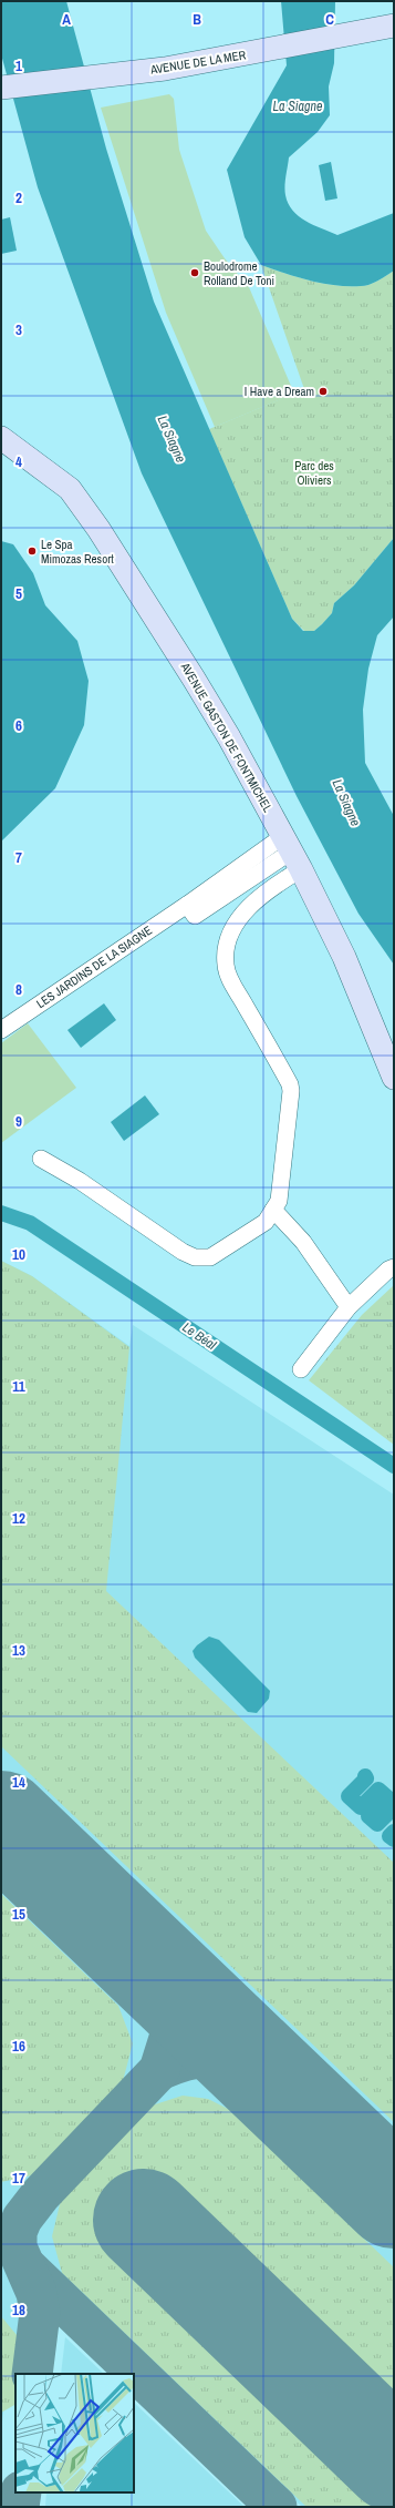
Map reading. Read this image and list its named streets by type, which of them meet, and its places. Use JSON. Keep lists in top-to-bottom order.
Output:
{
  "streets": {
    "main road": ["AVENUE DE LA MER", "AVENUE GASTON DE FONTMICHEL"],
    "street": ["LES JARDINS DE LA SIAGNE"]
  },
  "crossings": [
    ["AVENUE GASTON DE FONTMICHEL", "LES JARDINS DE LA SIAGNE"]
  ],
  "water": ["La Siagne", "Le Béal"],
  "parks": ["Parc des Oliviers"],
  "places": ["Boulodrome Rolland De Toni", "I Have a Dream", "Le Spa Mimozas Resort"],
  "grid": {
    "columns": ["A", "B", "C"],
    "rows": [
      "1",
      "2",
      "3",
      "4",
      "5",
      "6",
      "7",
      "8",
      "9",
      "10",
      "11",
      "12",
      "13",
      "14",
      "15",
      "16",
      "17",
      "18"
    ]
  }
}
